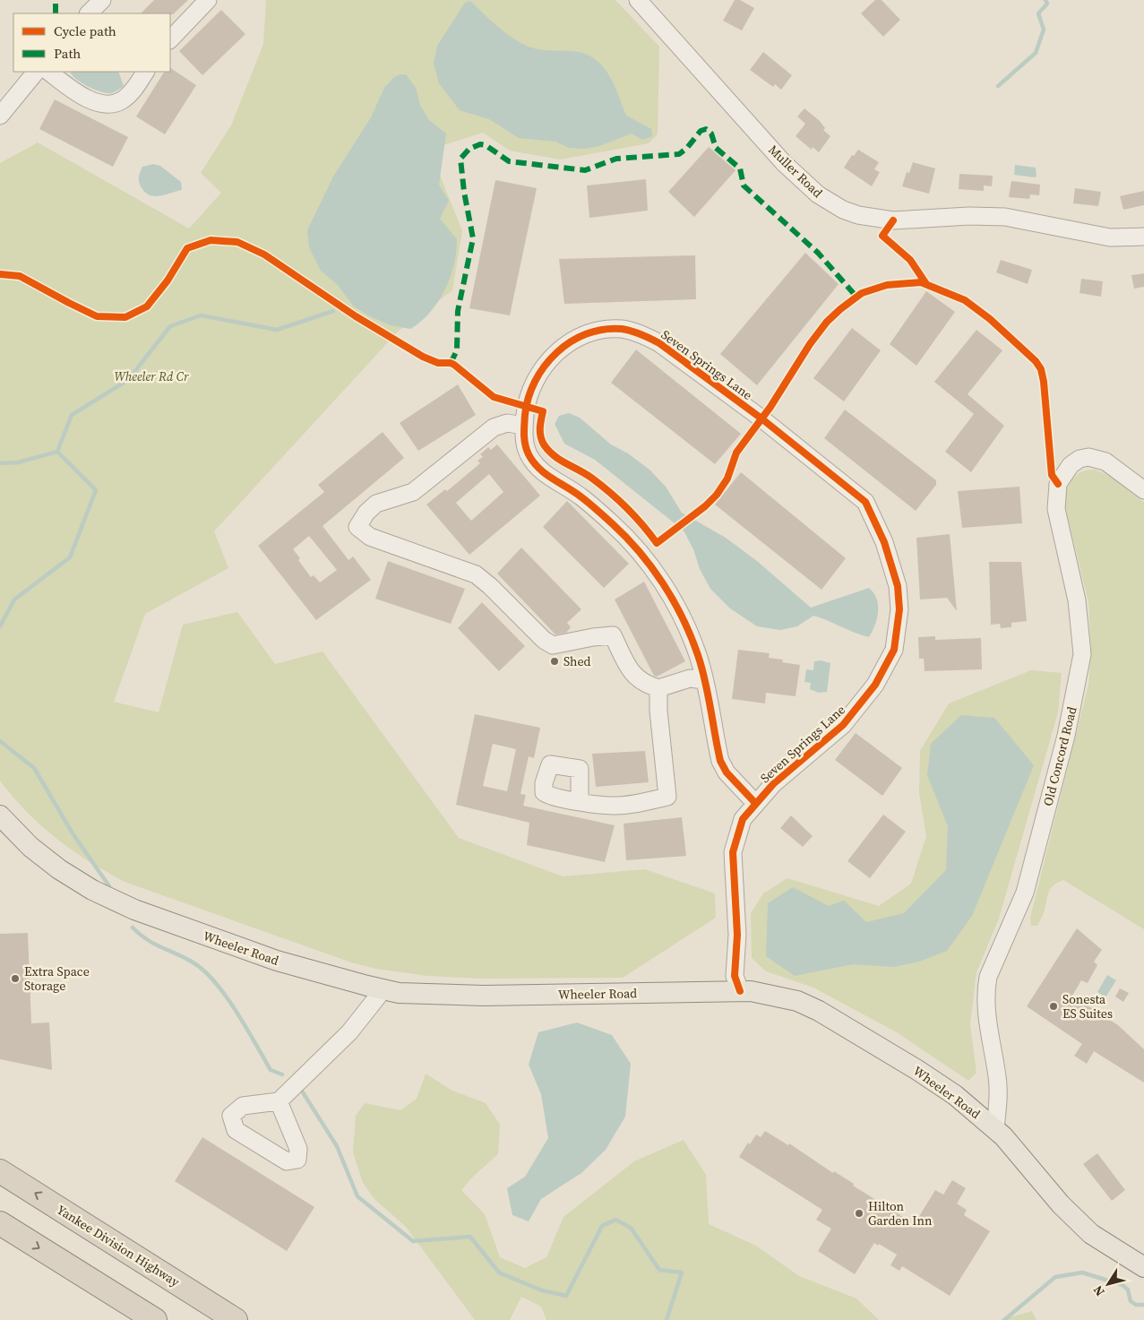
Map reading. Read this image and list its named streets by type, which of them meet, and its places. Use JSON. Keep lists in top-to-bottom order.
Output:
{
  "streets": {
    "highway": ["Yankee Division Highway"],
    "main road": ["Wheeler Road"],
    "street": ["Muller Road", "Seven Springs Lane", "Old Concord Road"]
  },
  "crossings": [
    ["Seven Springs Lane", "Wheeler Road"],
    ["Old Concord Road", "Wheeler Road"]
  ],
  "parks": ["Wheeler Rd Cr"],
  "places": [
    "Shed",
    "Extra Space Storage",
    "Sonesta ES Suites",
    "Hilton Garden Inn"
  ],
  "legend": ["Cycle path", "Path"],
  "north": "bottom left"
}
